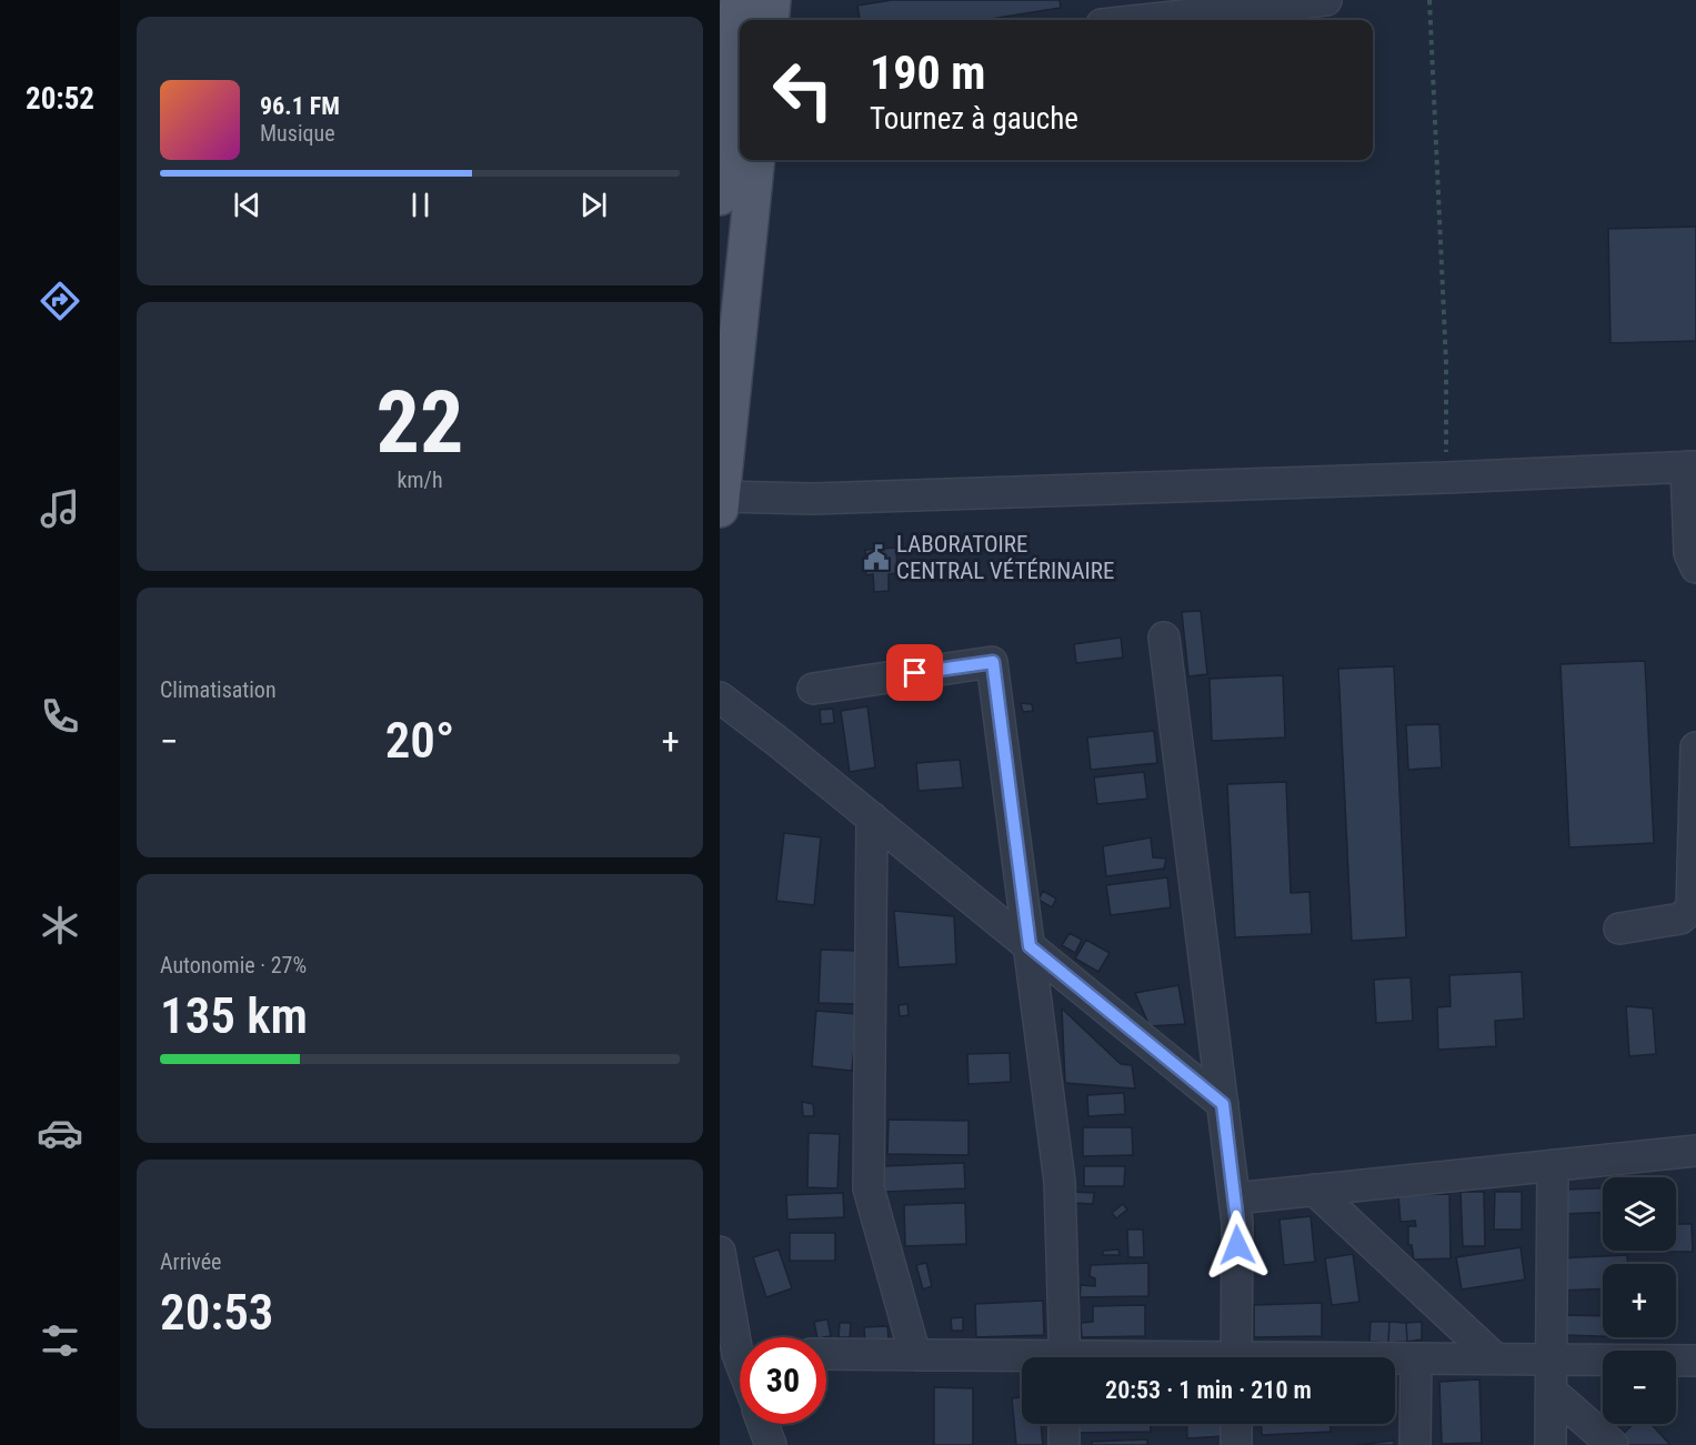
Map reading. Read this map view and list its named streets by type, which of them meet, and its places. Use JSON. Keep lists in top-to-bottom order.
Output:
{
  "places": {
    "public building": ["LABORATOIRE CENTRAL VÉTÉRINAIRE"]
  },
  "page": {
    "tabs": "20:52",
    "turn": ["190 m", "Tournez à gauche"],
    "song": ["96.1 FM", "Musique"],
    "tile": [
      ["22", "km/h"],
      "Climatisation",
      ["Autonomie · 27%", "135 km"],
      ["Arrivée", "20:53"]
    ],
    "heat": ["−", "20°", "+"],
    "map_buttons": ["+", "−"],
    "limit": "30",
    "trip": "20:53 · 1 min · 210 m"
  }
}
